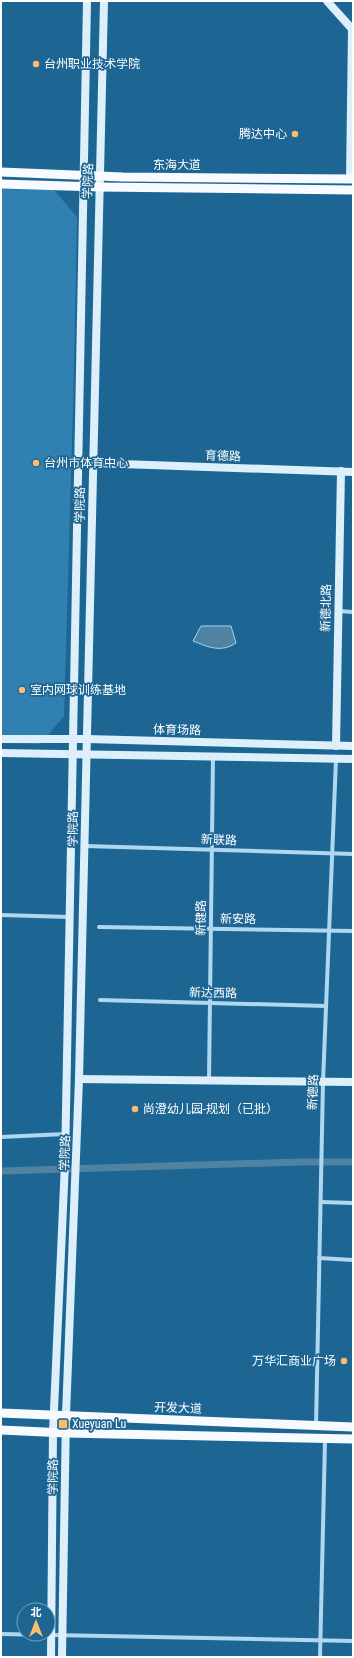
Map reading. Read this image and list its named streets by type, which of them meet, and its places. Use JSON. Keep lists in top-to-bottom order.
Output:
{
  "streets": {
    "main road": [
      "东海大道",
      "学院路",
      "育德路",
      "新德北路",
      "体育场路",
      "开发大道"
    ],
    "street": [
      "新联路",
      "新健路",
      "新安路",
      "新达西路",
      "新德路"
    ]
  },
  "crossings": [
    ["东海大道", "学院路"],
    ["学院路", "育德路"],
    ["学院路", "体育场路"],
    ["学院路", "新联路"],
    ["学院路", "开发大道"],
    ["育德路", "新德北路"],
    ["新德北路", "体育场路"],
    ["新联路", "新健路"],
    ["新联路", "新德路"],
    ["新健路", "新安路"],
    ["新健路", "新达西路"],
    ["新安路", "新德路"],
    ["新达西路", "新德路"],
    ["新德路", "开发大道"]
  ],
  "places": {
    "other": [
      "台州职业技术学院",
      "腾达中心",
      "台州市体育中心",
      "室内网球训练基地",
      "尚澄幼儿园-规划（已批）",
      "万华汇商业广场"
    ],
    "transit": ["Xueyuan Lu"]
  },
  "north": "top"
}
